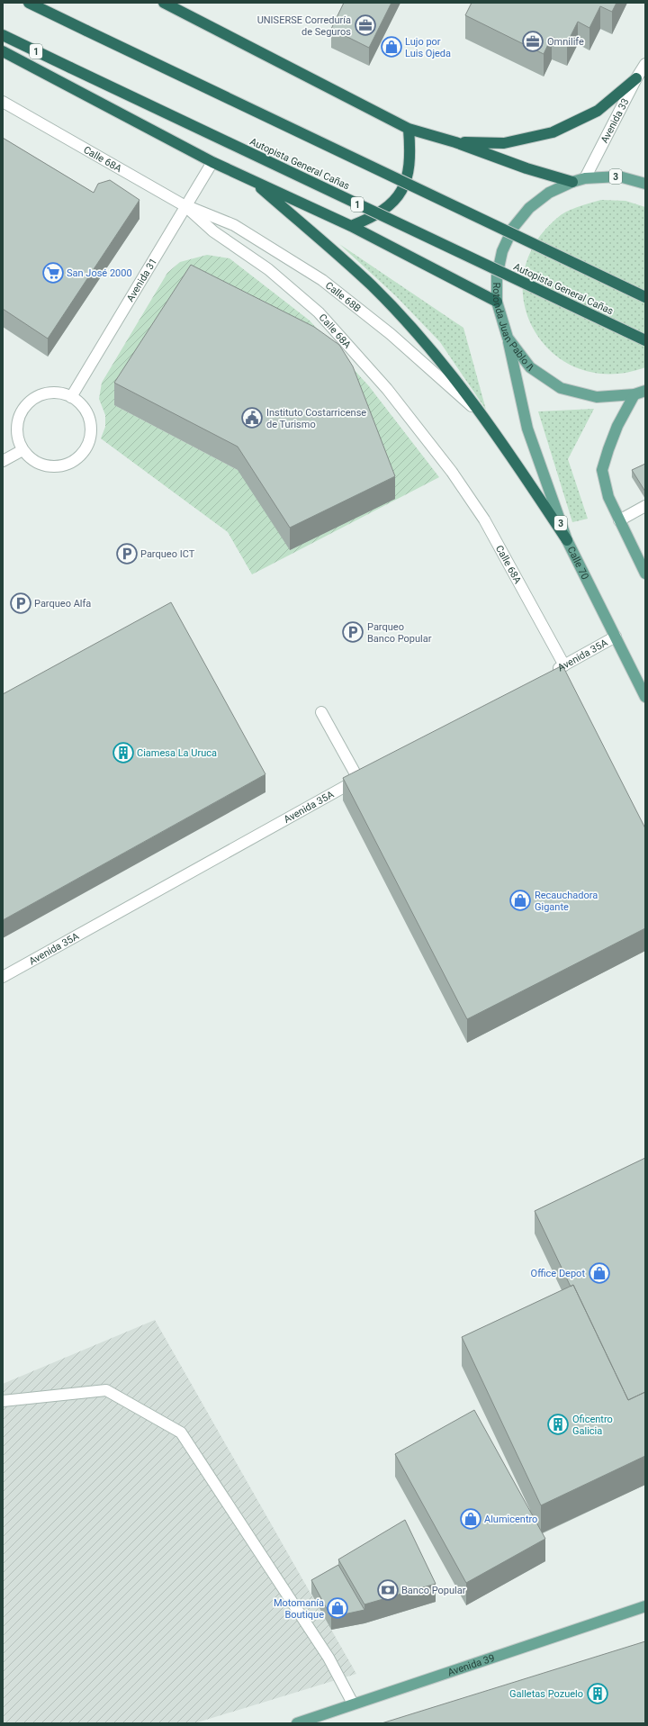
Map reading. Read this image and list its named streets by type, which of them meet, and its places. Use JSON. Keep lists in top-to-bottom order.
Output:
{
  "streets": {
    "highway": ["1", "Autopista General Cañas"],
    "main road": [
      "3",
      "Rotonda Juan Pablo II",
      "Calle 70",
      "Avenida 39"
    ],
    "street": [
      "Avenida 33",
      "Calle 68A",
      "Avenida 31",
      "Calle 68B",
      "Avenida 35A"
    ]
  },
  "crossings": [
    ["Avenida 33", "Rotonda Juan Pablo II"],
    ["Calle 68A", "Avenida 31"],
    ["Calle 68A", "Calle 68B"],
    ["Calle 68A", "Avenida 35A"],
    ["Avenida 31", "Calle 68B"],
    ["Rotonda Juan Pablo II", "Calle 70"],
    ["Calle 70", "Avenida 35A"]
  ],
  "places": {
    "office": ["UNISERSE Correduría de Seguros", "Omnilife"],
    "shop": [
      "Lujo por Luis Ojeda",
      "Recauchadora Gigante",
      "Office Depot",
      "Alumicentro",
      "Motomanía Boutique"
    ],
    "supermarket": ["San José 2000"],
    "public building": ["Instituto Costarricense de Turismo"],
    "parking": ["Parqueo ICT", "Parqueo Alfa", "Parqueo Banco Popular"],
    "building": ["Ciamesa La Uruca", "Oficentro Galicia", "Galletas Pozuelo"],
    "bank": ["Banco Popular"]
  }
}
